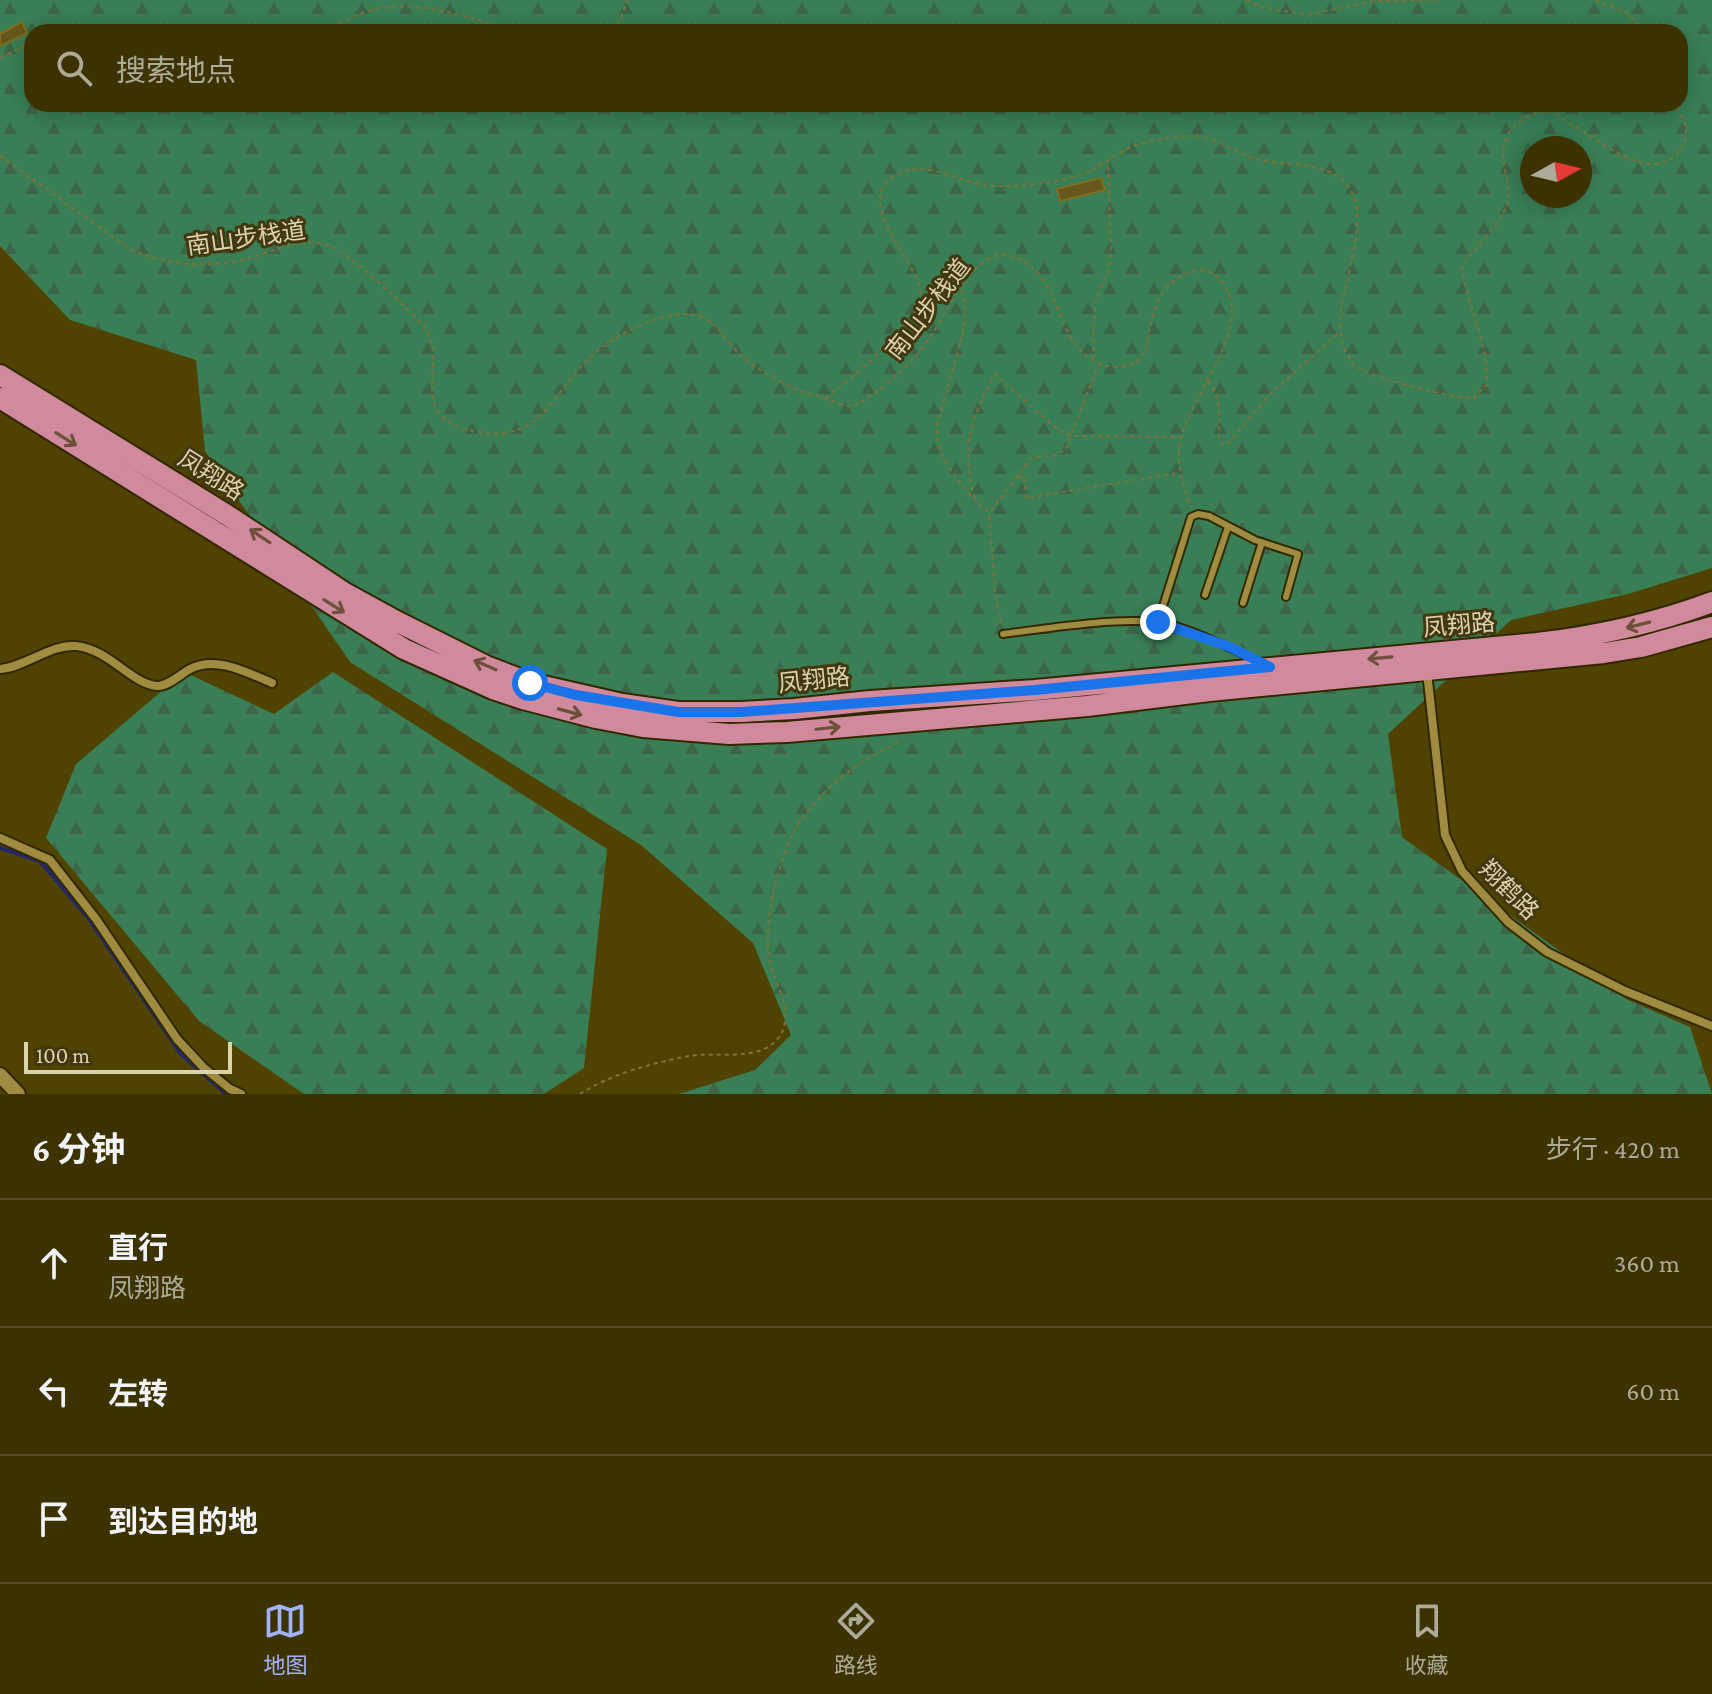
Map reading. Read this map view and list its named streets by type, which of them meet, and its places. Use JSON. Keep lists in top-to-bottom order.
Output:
{
  "streets": {
    "main road": ["凤翔路"],
    "street": ["翔鹤路"],
    "path": ["南山步栈道"]
  },
  "crossings": [
    ["凤翔路", "翔鹤路"]
  ],
  "scale_bar": "100 m",
  "north": "right",
  "page": {
    "search": "搜索地点",
    "scale": "100 m",
    "heading": ["6 分钟", "步行 · 420 m"],
    "list": [
      ["直行", "凤翔路", "360 m"],
      ["左转", "60 m"],
      "到达目的地"
    ],
    "nav": ["地图", "路线", "收藏"]
  }
}
